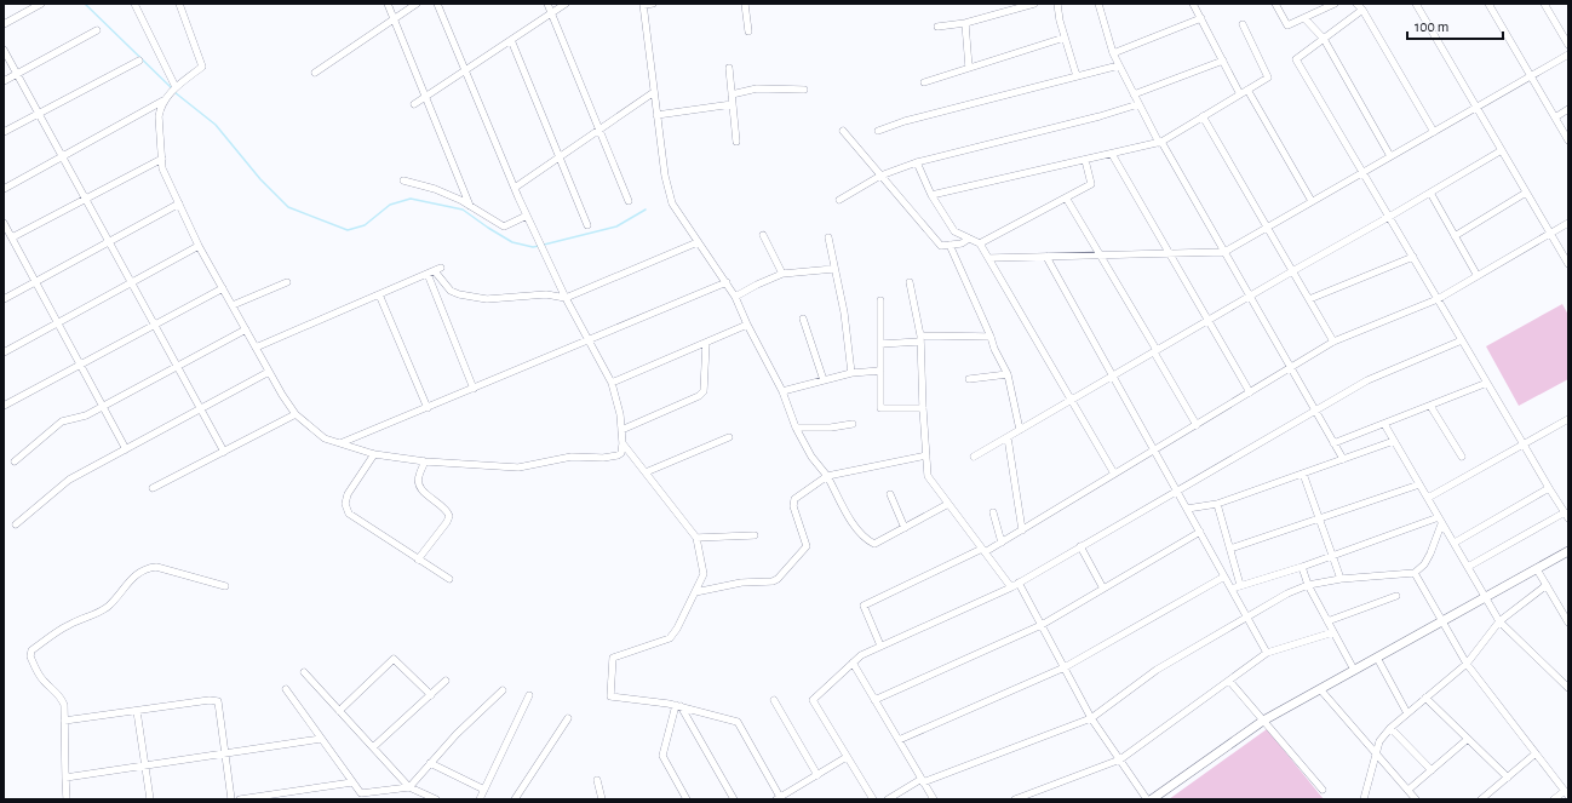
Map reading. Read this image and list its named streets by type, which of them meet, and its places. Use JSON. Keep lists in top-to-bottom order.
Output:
{
  "scale_bar": "100 m"
}
